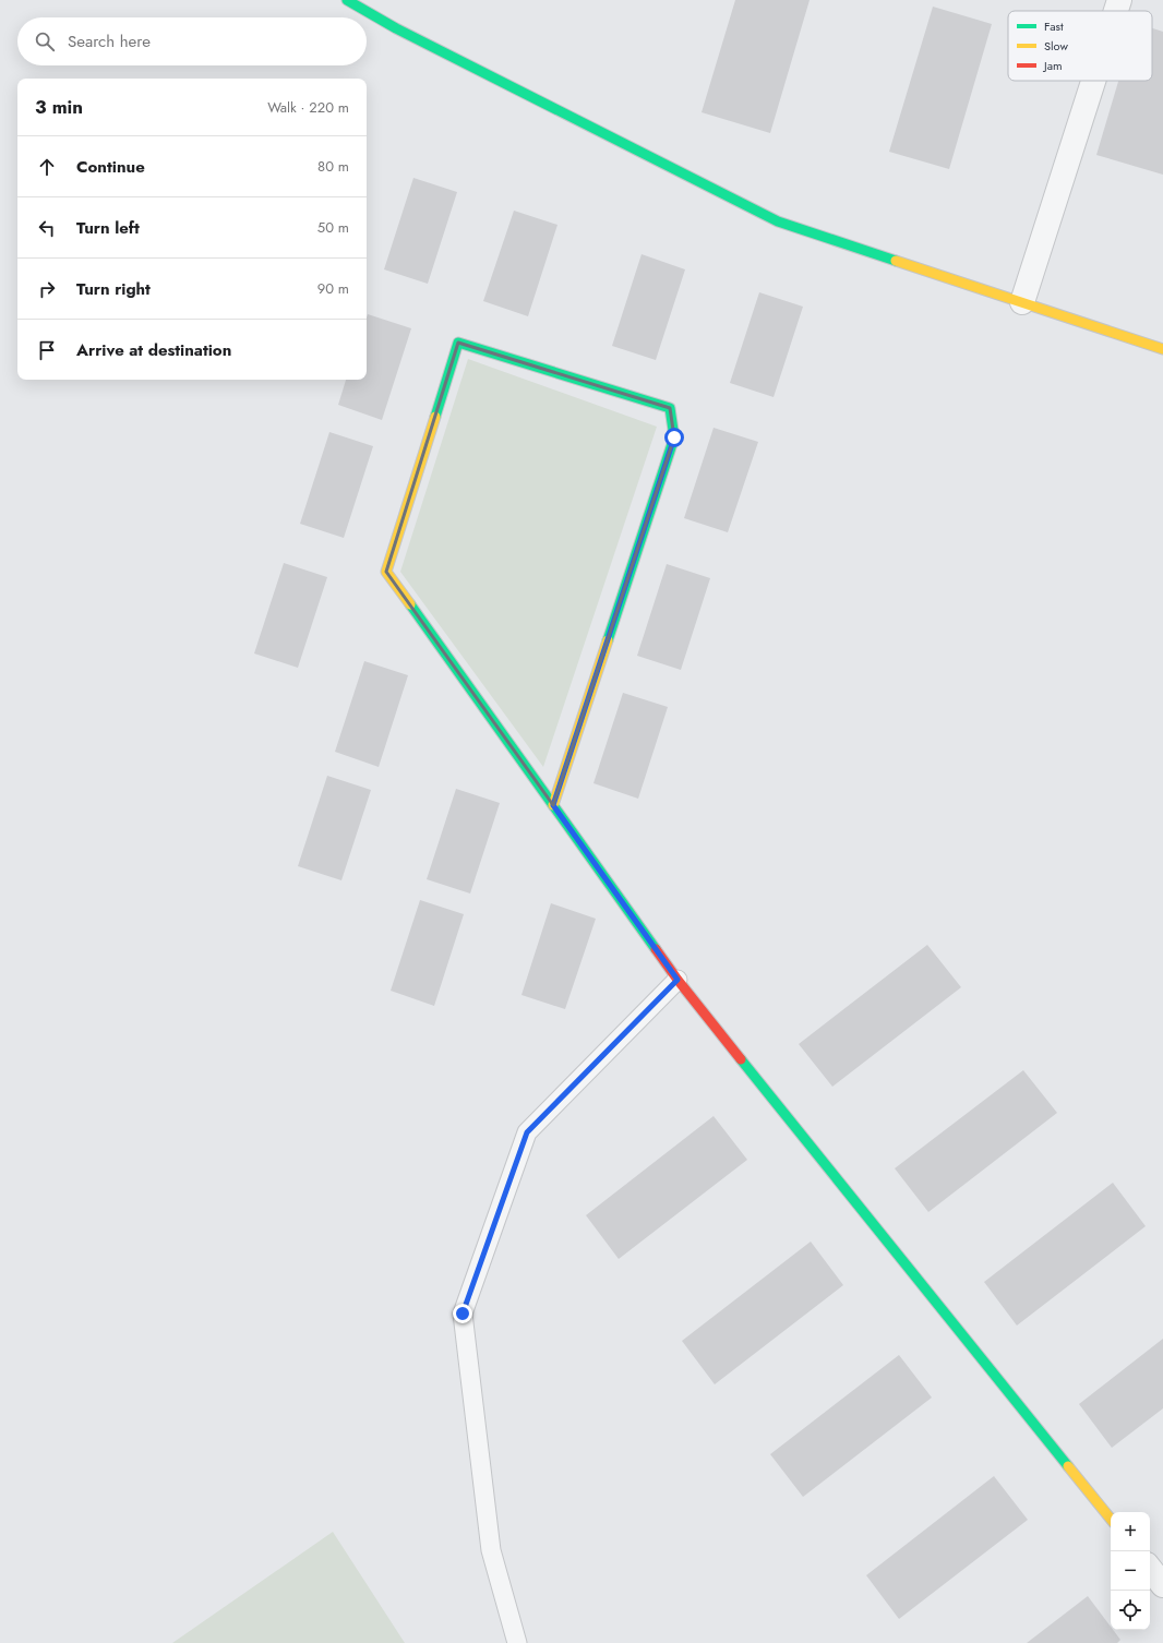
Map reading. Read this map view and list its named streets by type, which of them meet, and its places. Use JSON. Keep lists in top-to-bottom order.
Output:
{
  "legend": ["Fast", "Slow", "Jam"],
  "page": {
    "search": "Search here",
    "heading": ["3 min", "Walk · 220 m"],
    "list": [
      ["Continue", "80 m"],
      ["Turn left", "50 m"],
      ["Turn right", "90 m"],
      "Arrive at destination"
    ],
    "map_buttons": ["+", "−"]
  }
}
